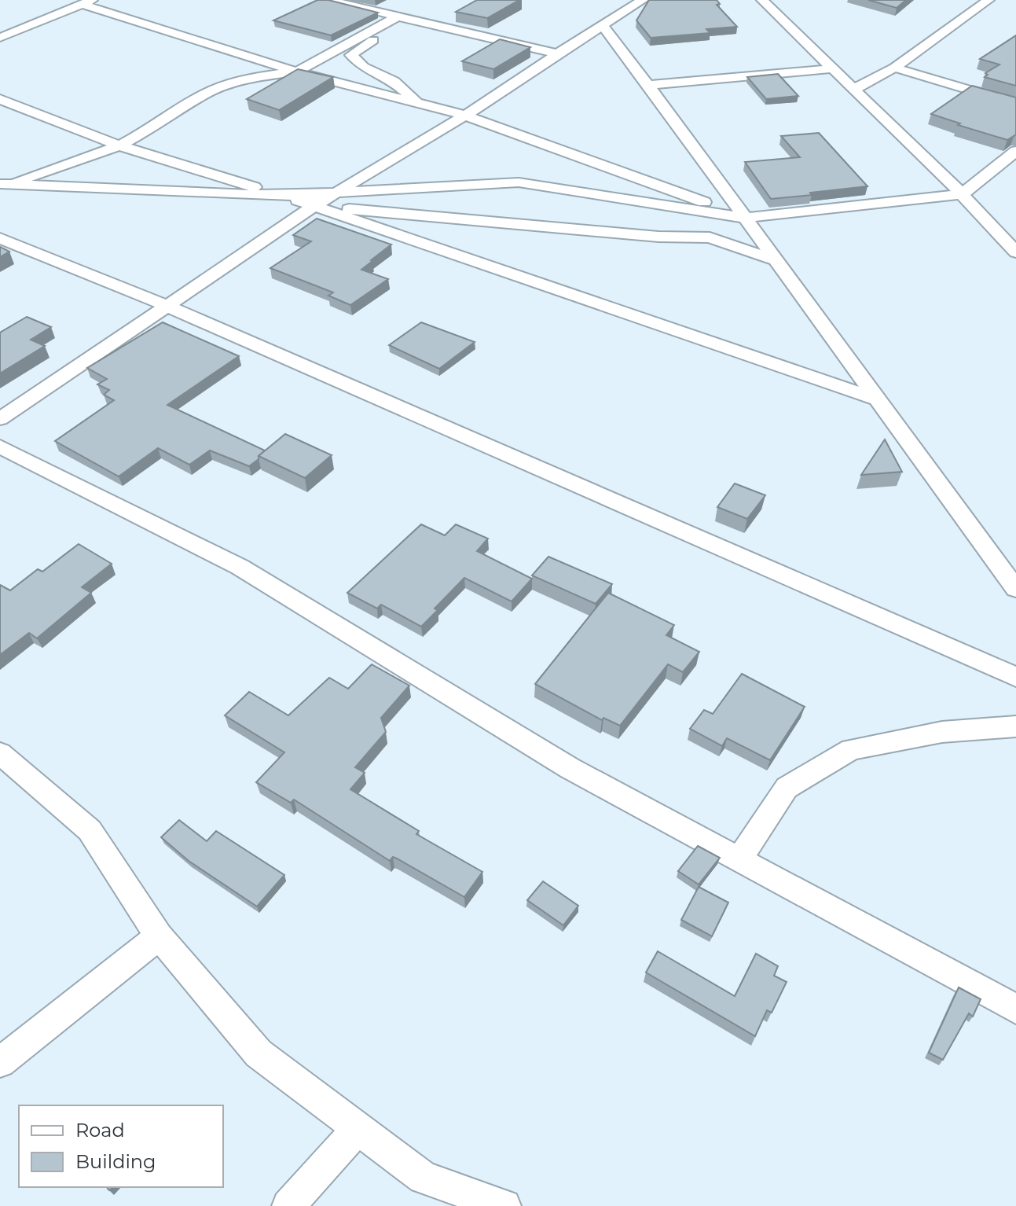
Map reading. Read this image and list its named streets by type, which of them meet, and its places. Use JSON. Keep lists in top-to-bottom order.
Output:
{
  "legend": ["Road", "Building"]
}
